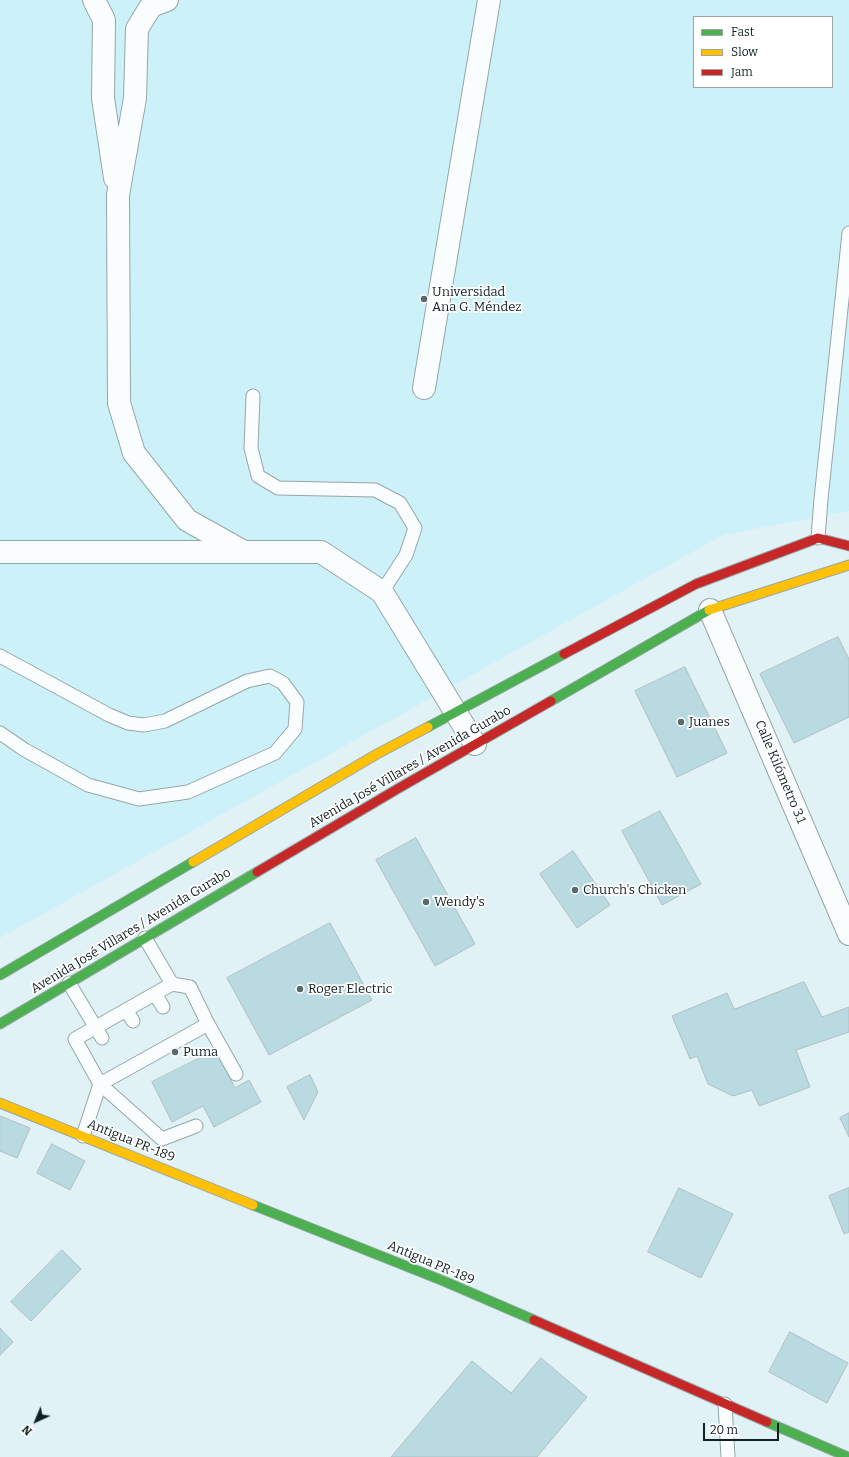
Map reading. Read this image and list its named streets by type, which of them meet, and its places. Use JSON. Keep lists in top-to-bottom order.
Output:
{
  "streets": {
    "main road": ["Avenida José Villares / Avenida Gurabo", "Antigua PR-189"],
    "street": ["Calle Kilómetro 3.1"]
  },
  "crossings": [
    ["Avenida José Villares / Avenida Gurabo", "Calle Kilómetro 3.1"]
  ],
  "places": [
    "Universidad Ana G. Méndez",
    "Juanes",
    "Church's Chicken",
    "Wendy's",
    "Roger Electric",
    "Puma"
  ],
  "legend": ["Fast", "Slow", "Jam"],
  "scale_bar": "20 m",
  "north": "bottom left"
}
